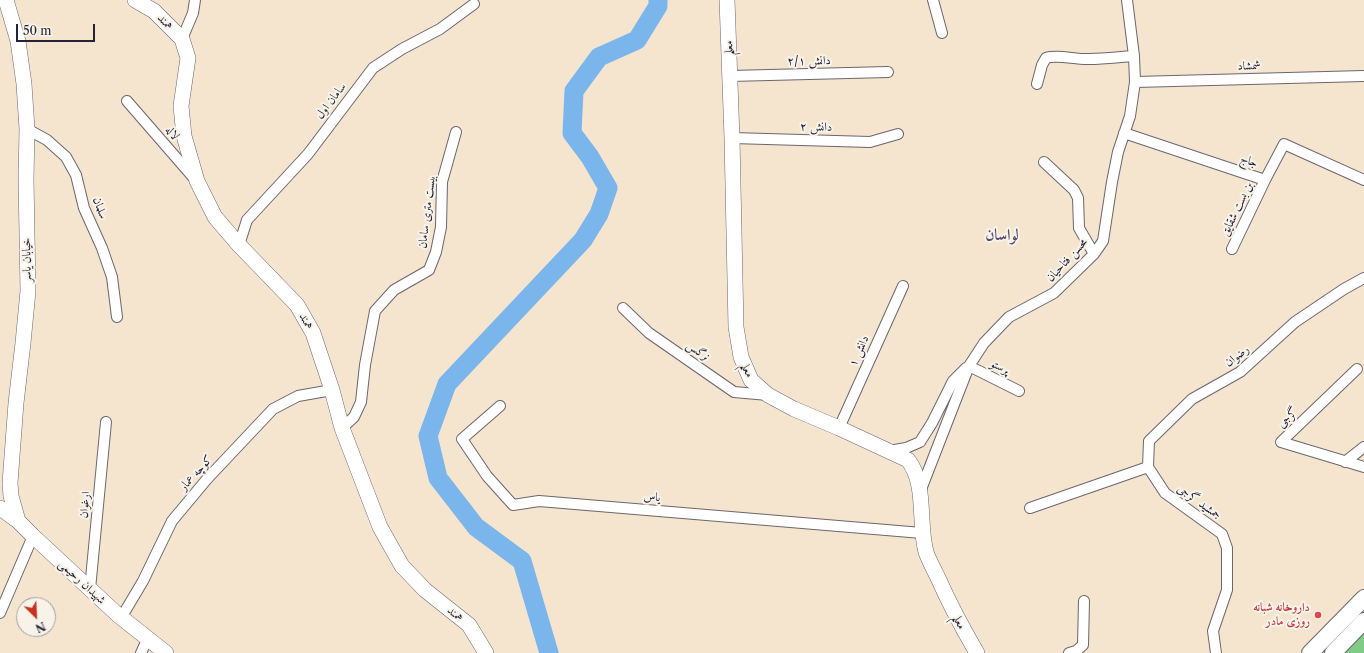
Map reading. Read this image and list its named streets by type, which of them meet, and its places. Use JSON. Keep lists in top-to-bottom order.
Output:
{
  "streets": {
    "street": [
      "همند",
      "معلم",
      "دانش ۲/۱",
      "شمشاد",
      "سامان اول",
      "دانش ۲",
      "لاله",
      "جاج",
      "سلمان",
      "بن بست شقایق",
      "بیست متری سامان",
      "خیابان یاسر",
      "محسن فتاحیان",
      "نرگس",
      "دانش ۱",
      "رضوان",
      "پرستو",
      "گرجی",
      "کوچه عمار",
      "یاس",
      "جمشید گرجی",
      "ارغوان",
      "شهیدان رحیمی"
    ]
  },
  "crossings": [
    ["همند", "سامان اول"],
    ["همند", "لاله"],
    ["همند", "بیست متری سامان"],
    ["همند", "کوچه عمار"],
    ["معلم", "دانش ۲/۱"],
    ["معلم", "دانش ۲"],
    ["معلم", "محسن فتاحیان"],
    ["معلم", "نرگس"],
    ["معلم", "دانش ۱"],
    ["معلم", "یاس"],
    ["شمشاد", "محسن فتاحیان"],
    ["جاج", "بن بست شقایق"],
    ["جاج", "محسن فتاحیان"],
    ["سلمان", "خیابان یاسر"],
    ["خیابان یاسر", "شهیدان رحیمی"],
    ["محسن فتاحیان", "پرستو"],
    ["رضوان", "جمشید گرجی"],
    ["کوچه عمار", "شهیدان رحیمی"],
    ["ارغوان", "شهیدان رحیمی"]
  ],
  "districts": ["لواسان"],
  "places": ["داروخانه شبانه روزی مادر"],
  "scale_bar": "50 m",
  "north": "bottom right"
}
